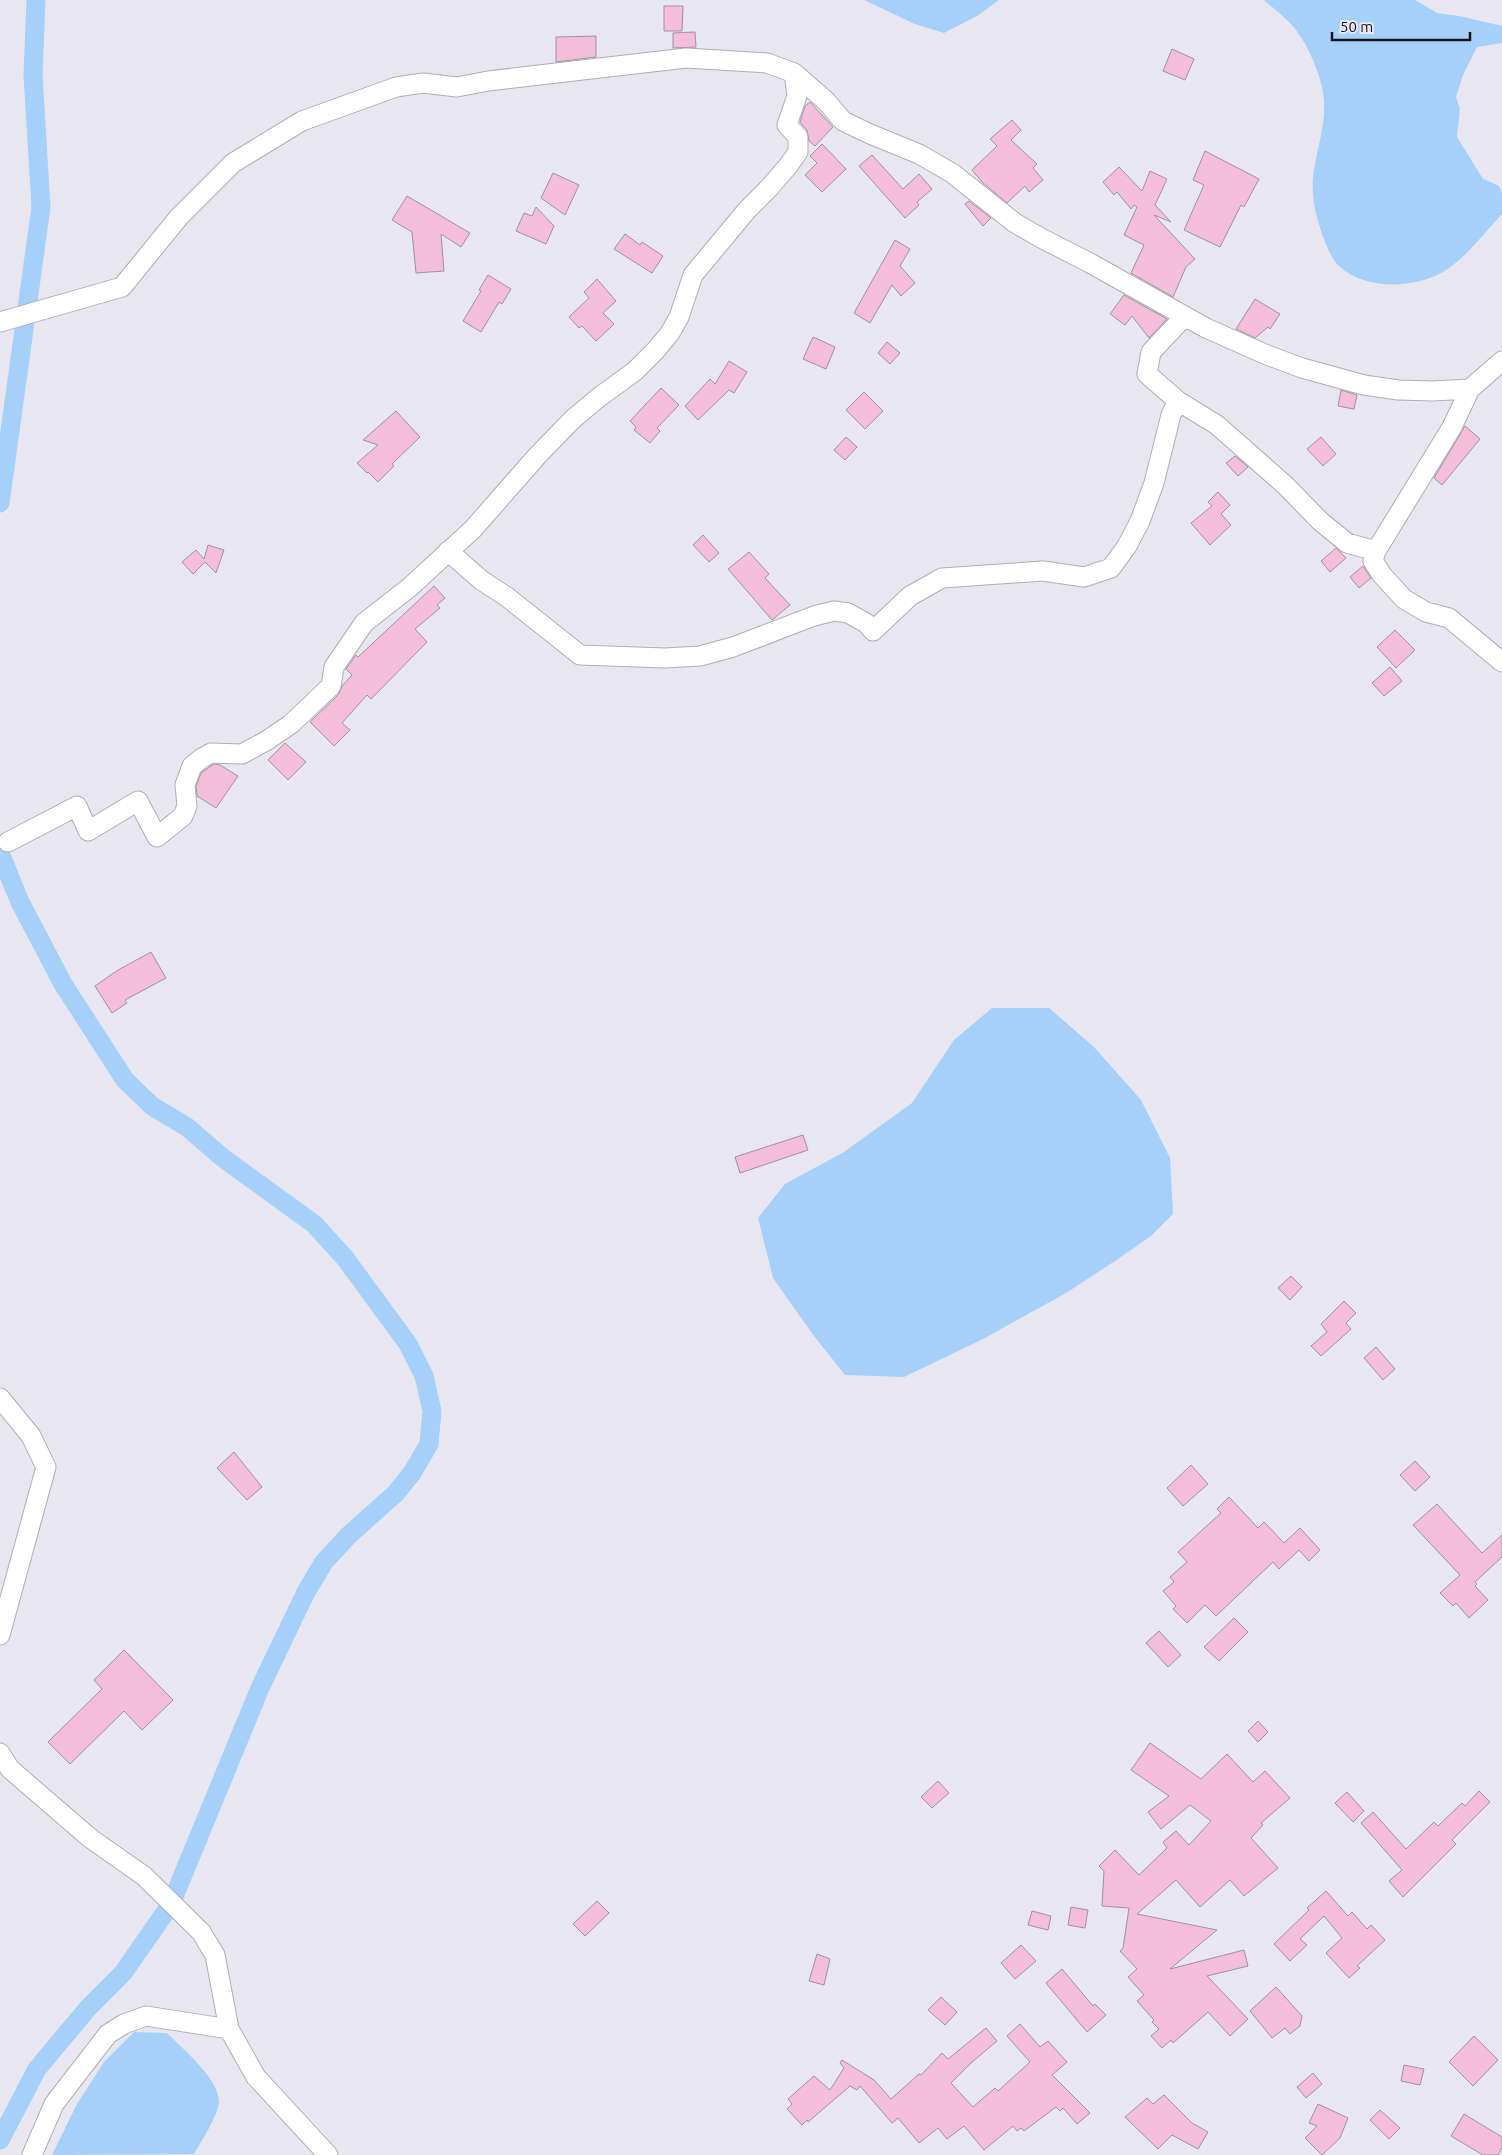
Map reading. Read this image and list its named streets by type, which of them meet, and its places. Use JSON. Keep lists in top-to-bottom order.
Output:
{
  "scale_bar": "50 m"
}
